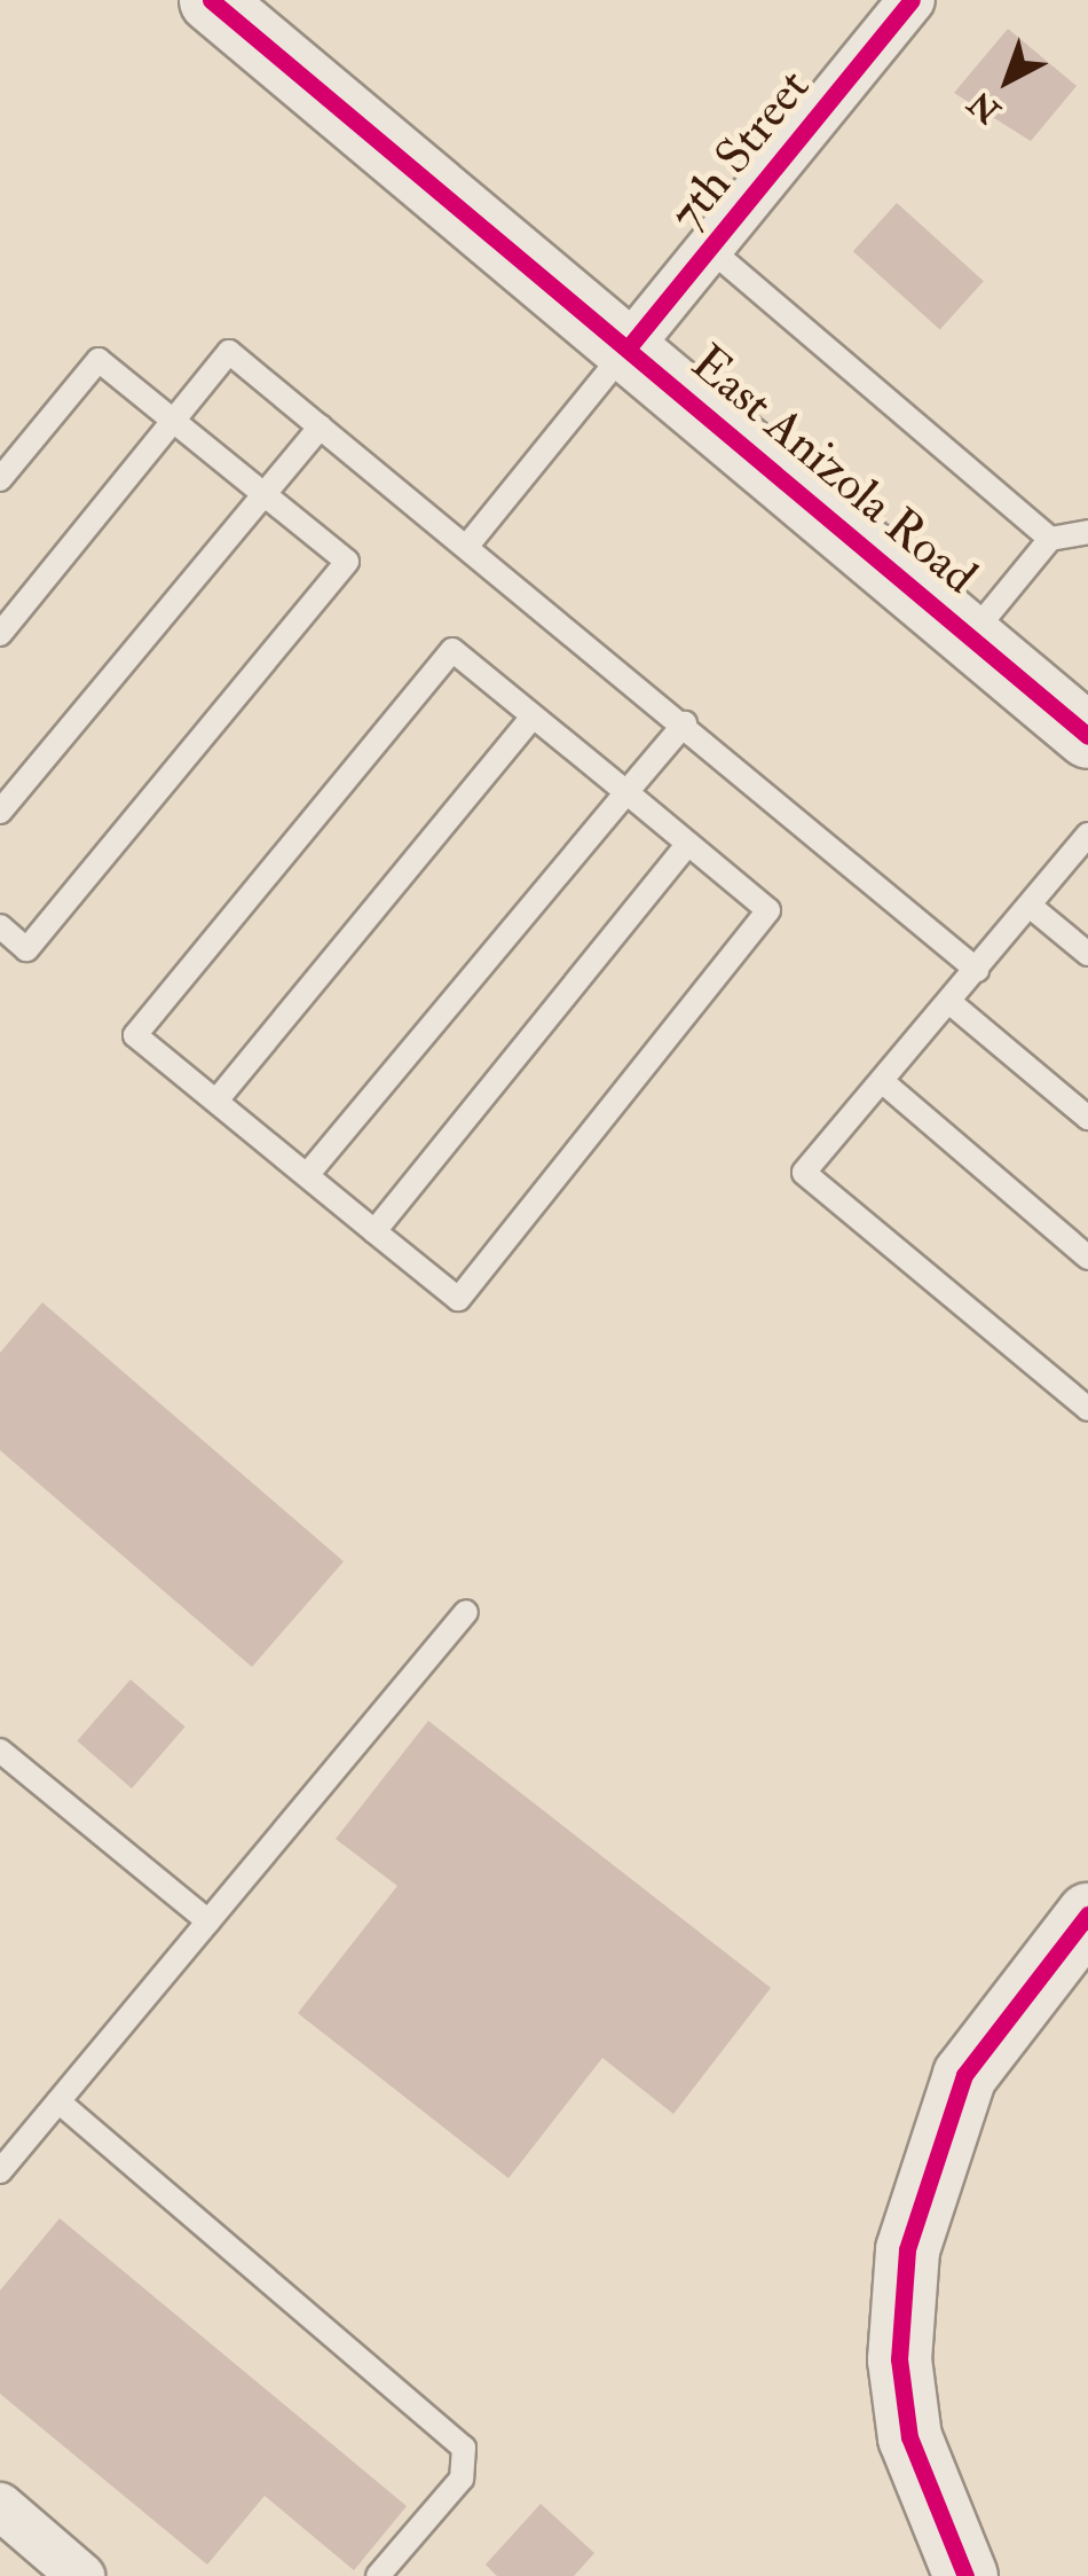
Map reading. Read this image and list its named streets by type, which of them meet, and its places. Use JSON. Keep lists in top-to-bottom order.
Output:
{
  "streets": {
    "street": ["7th Street", "East Anizola Road"]
  },
  "crossings": [
    ["7th Street", "East Anizola Road"]
  ],
  "north": "bottom left"
}
